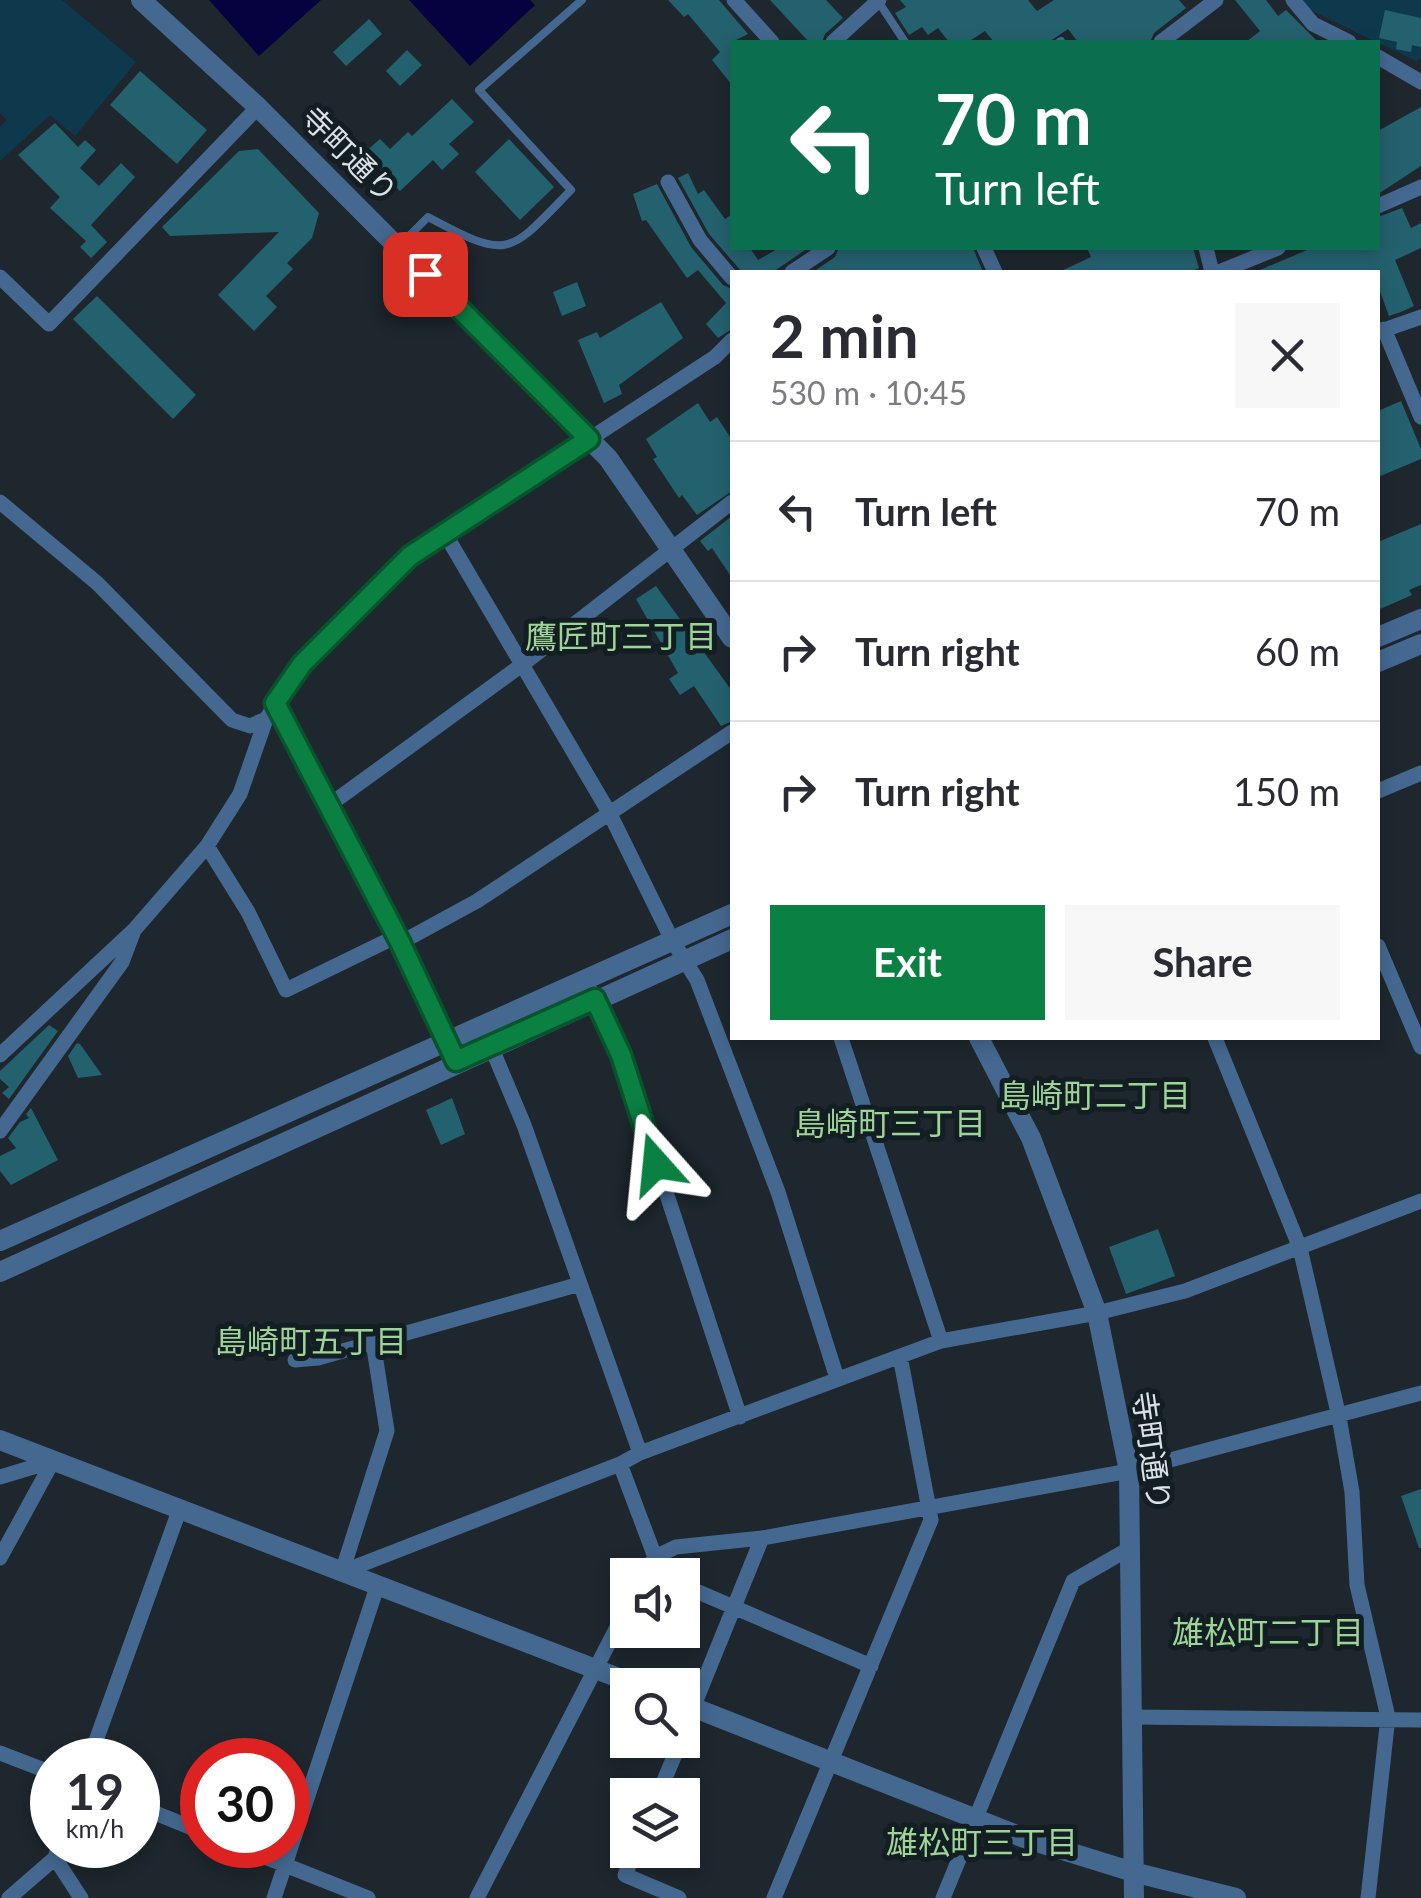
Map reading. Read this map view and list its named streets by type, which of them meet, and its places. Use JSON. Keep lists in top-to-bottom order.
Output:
{
  "streets": {
    "street": ["寺町通り"]
  },
  "districts": [
    "鷹匠町三丁目",
    "島崎町二丁目",
    "島崎町三丁目",
    "島崎町五丁目",
    "雄松町二丁目",
    "雄松町三丁目"
  ],
  "page": {
    "turn": ["70 m", "Turn left"],
    "heading": ["2 min", "530 m · 10:45"],
    "list": [
      {
        "name": "Turn left",
        "value": "70 m"
      },
      {
        "name": "Turn right",
        "value": "60 m"
      },
      {
        "name": "Turn right",
        "value": "150 m"
      }
    ],
    "buttons": ["Exit", "Share"],
    "speed": "19 km/h",
    "limit": "30"
  }
}
